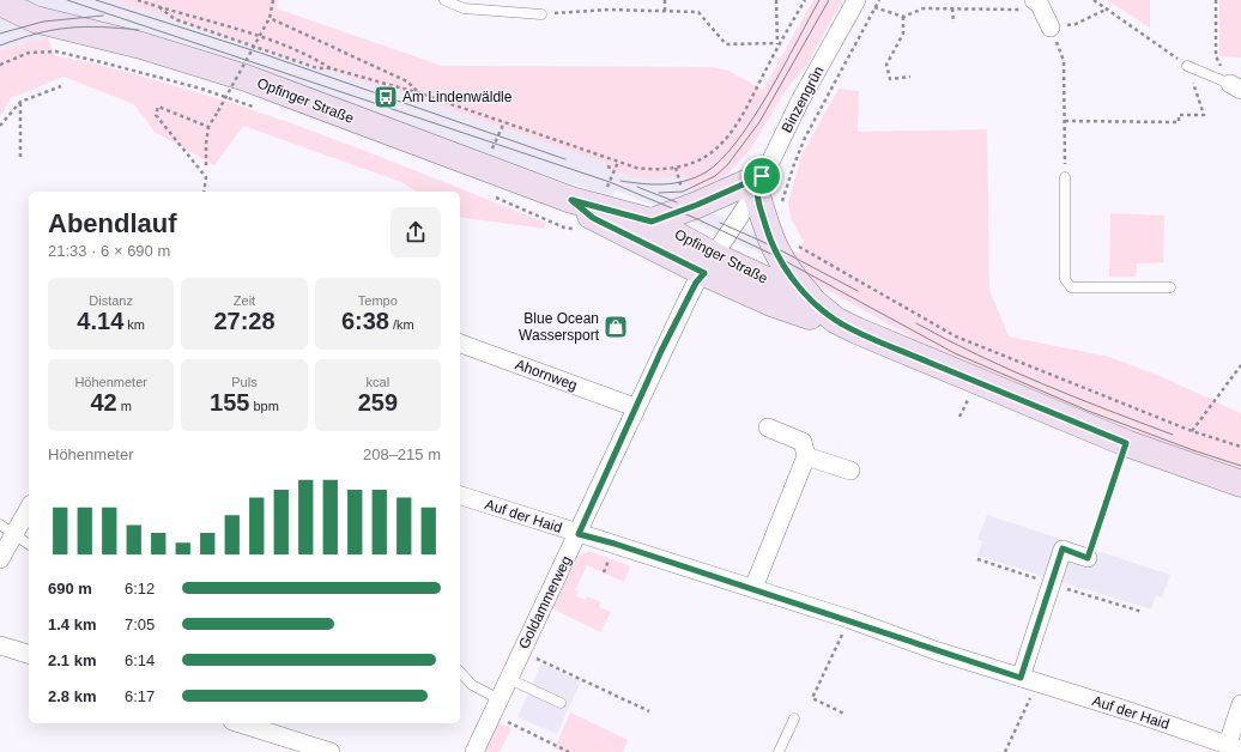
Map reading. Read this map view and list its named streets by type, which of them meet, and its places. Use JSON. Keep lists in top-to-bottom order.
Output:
{
  "streets": {
    "street": [
      "Binzengrün",
      "Opfinger Straße",
      "Ahornweg",
      "Auf der Haid",
      "Goldammerweg"
    ]
  },
  "crossings": [
    ["Binzengrün", "Opfinger Straße"],
    ["Binzengrün", "Goldammerweg"],
    ["Opfinger Straße", "Goldammerweg"],
    ["Ahornweg", "Goldammerweg"],
    ["Auf der Haid", "Goldammerweg"]
  ],
  "places": {
    "bus stop": ["Am Lindenwäldle"],
    "shop": ["Blue Ocean Wassersport"]
  },
  "page": {
    "heading": ["Abendlauf", "21:33 · 6 × 690 m"],
    "stats": [
      ["Distanz", "4.14 km"],
      ["Zeit", "27:28"],
      ["Tempo", "6:38 /km"],
      ["Höhenmeter", "42 m"],
      ["Puls", "155 bpm"],
      ["kcal", "259"]
    ],
    "chart": ["Höhenmeter", "208–215 m"],
    "list": [
      {
        "name": "690 m",
        "note": "6:12"
      },
      {
        "name": "1.4 km",
        "note": "7:05"
      },
      {
        "name": "2.1 km",
        "note": "6:14"
      },
      {
        "name": "2.8 km",
        "note": "6:17"
      }
    ]
  }
}
